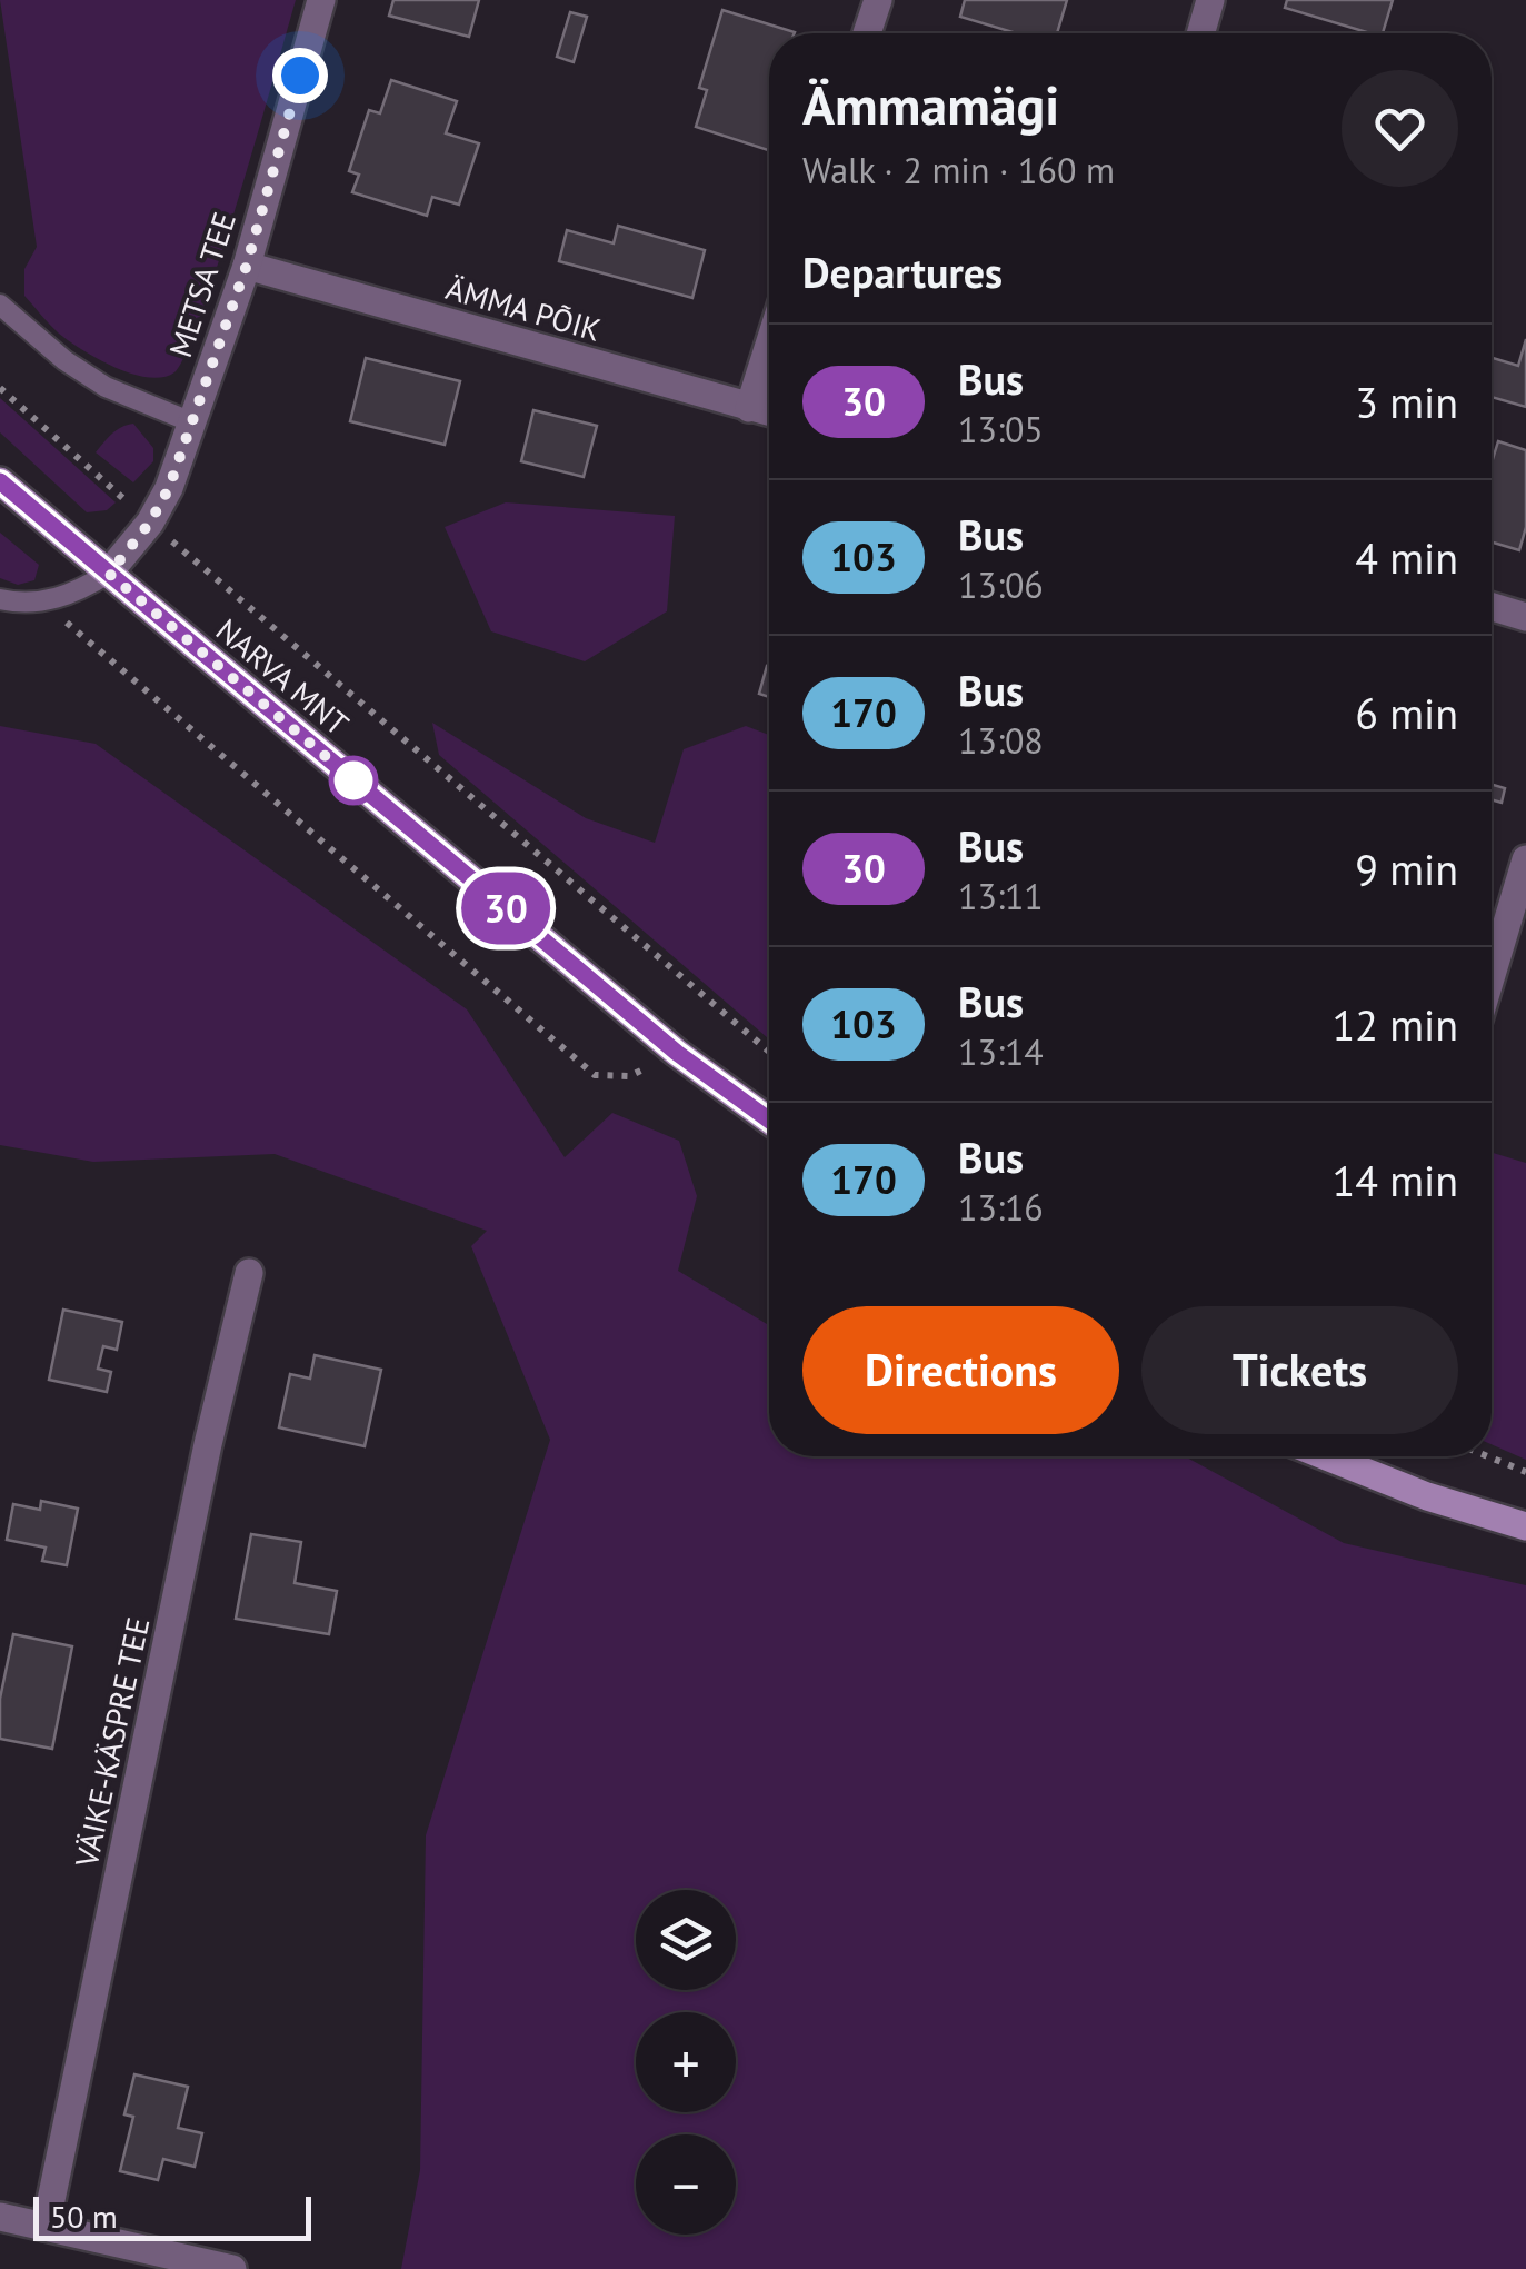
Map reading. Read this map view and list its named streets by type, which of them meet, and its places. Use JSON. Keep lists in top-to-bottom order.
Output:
{
  "streets": {
    "main road": ["NARVA MNT"],
    "street": ["METSA TEE", "ÄMMA PÕIK", "VÄIKE-KÄSPRE TEE"]
  },
  "crossings": [
    ["METSA TEE", "ÄMMA PÕIK"],
    ["METSA TEE", "NARVA MNT"]
  ],
  "lines": ["bus line 30"],
  "scale_bar": "50 m",
  "page": {
    "on_map": "30",
    "heading": [
      ["Ämmamägi", "Walk · 2 min · 160 m"],
      "Departures"
    ],
    "list": [
      {
        "mark": "30",
        "name": "Bus",
        "note": "13:05",
        "value": "3 min"
      },
      {
        "mark": "103",
        "name": "Bus",
        "note": "13:06",
        "value": "4 min"
      },
      {
        "mark": "170",
        "name": "Bus",
        "note": "13:08",
        "value": "6 min"
      },
      {
        "mark": "30",
        "name": "Bus",
        "note": "13:11",
        "value": "9 min"
      },
      {
        "mark": "103",
        "name": "Bus",
        "note": "13:14",
        "value": "12 min"
      },
      {
        "mark": "170",
        "name": "Bus",
        "note": "13:16",
        "value": "14 min"
      }
    ],
    "buttons": ["Directions", "Tickets"],
    "map_buttons": ["+", "−"],
    "scale": "50 m"
  }
}
